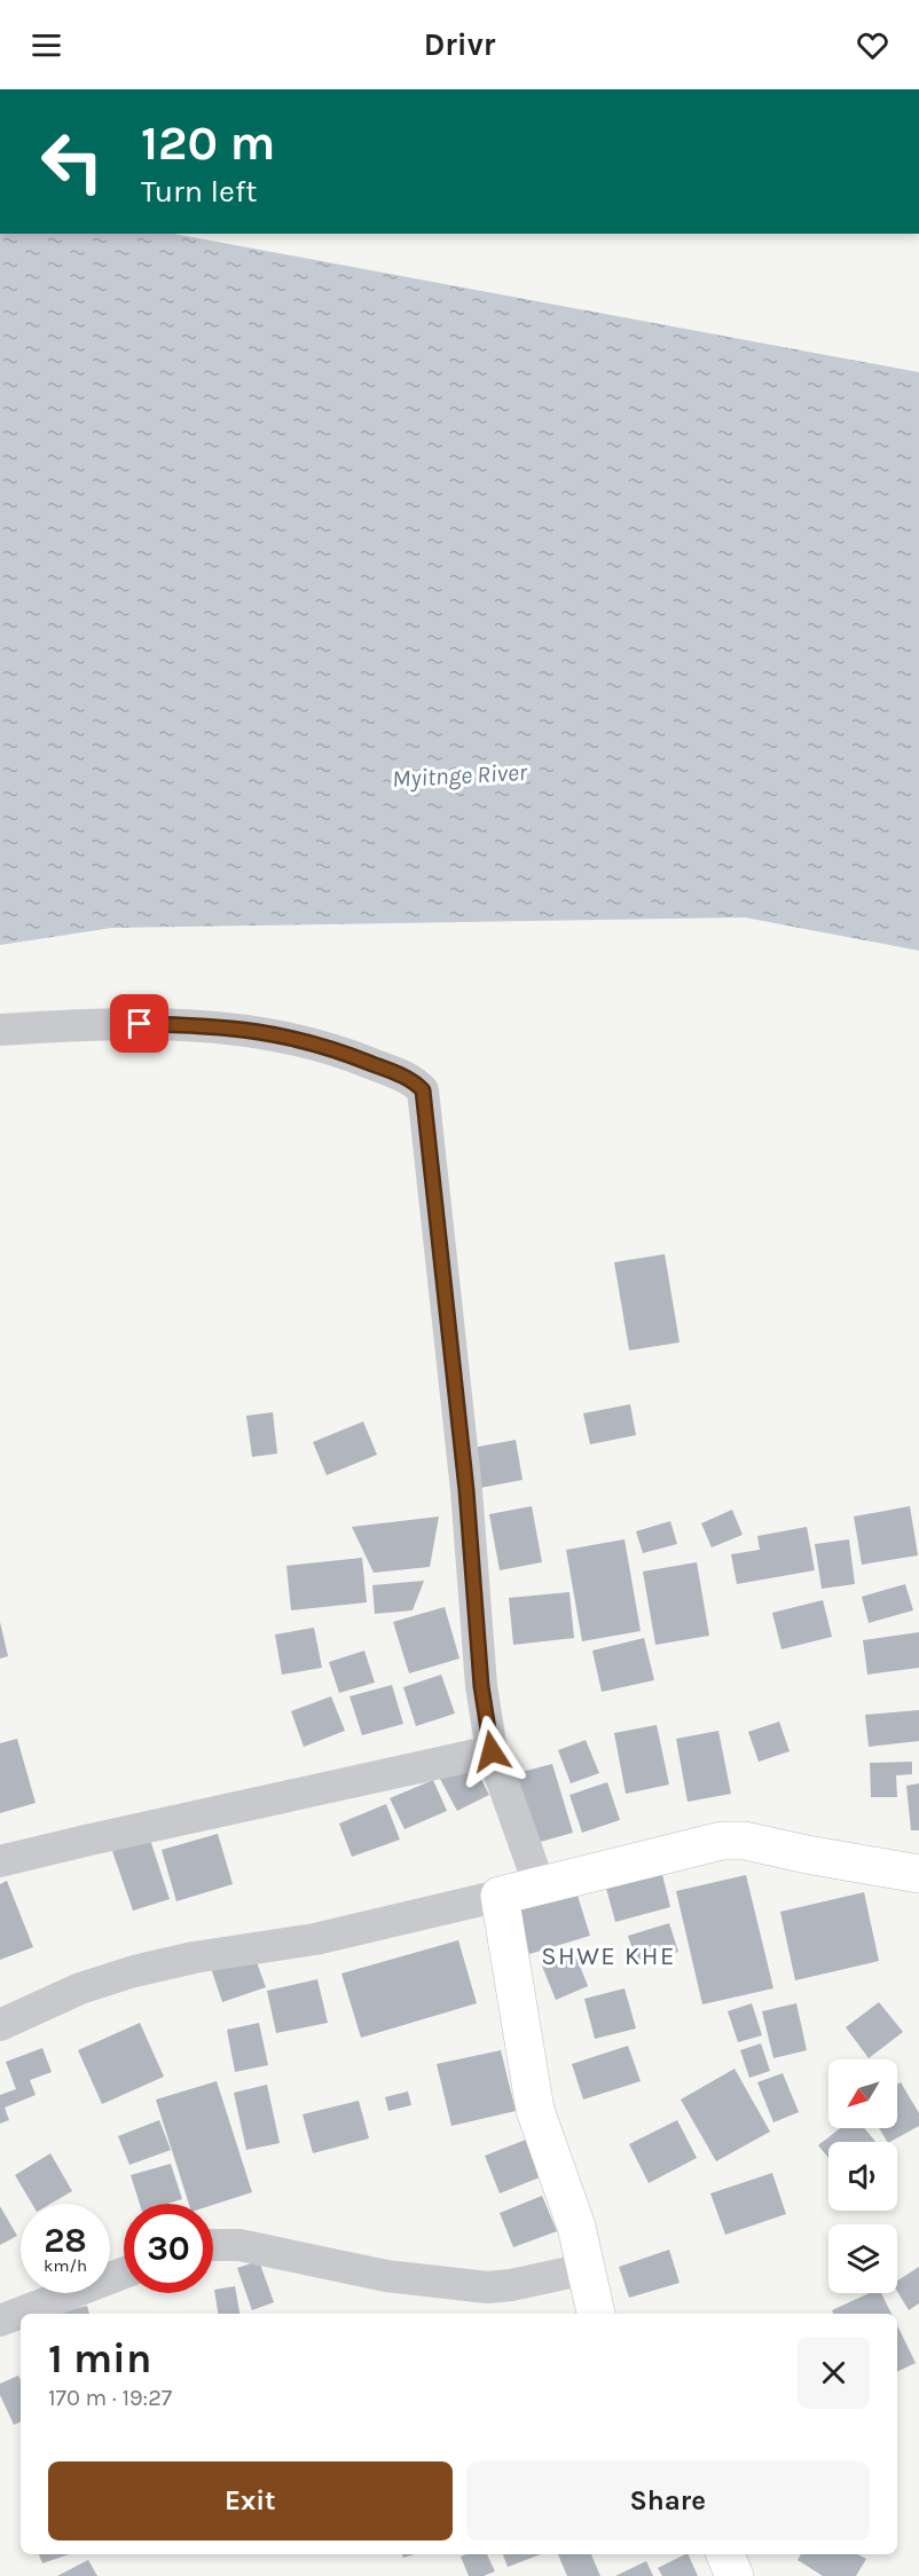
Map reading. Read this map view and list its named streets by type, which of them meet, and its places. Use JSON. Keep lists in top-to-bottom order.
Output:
{
  "districts": ["SHWE KHE"],
  "water": ["Myitnge River"],
  "north": "bottom left",
  "page": {
    "header": "Drivr",
    "turn": ["120 m", "Turn left"],
    "speed": "28 km/h",
    "limit": "30",
    "heading": ["1 min", "170 m · 19:27"],
    "buttons": ["Exit", "Share"]
  }
}
